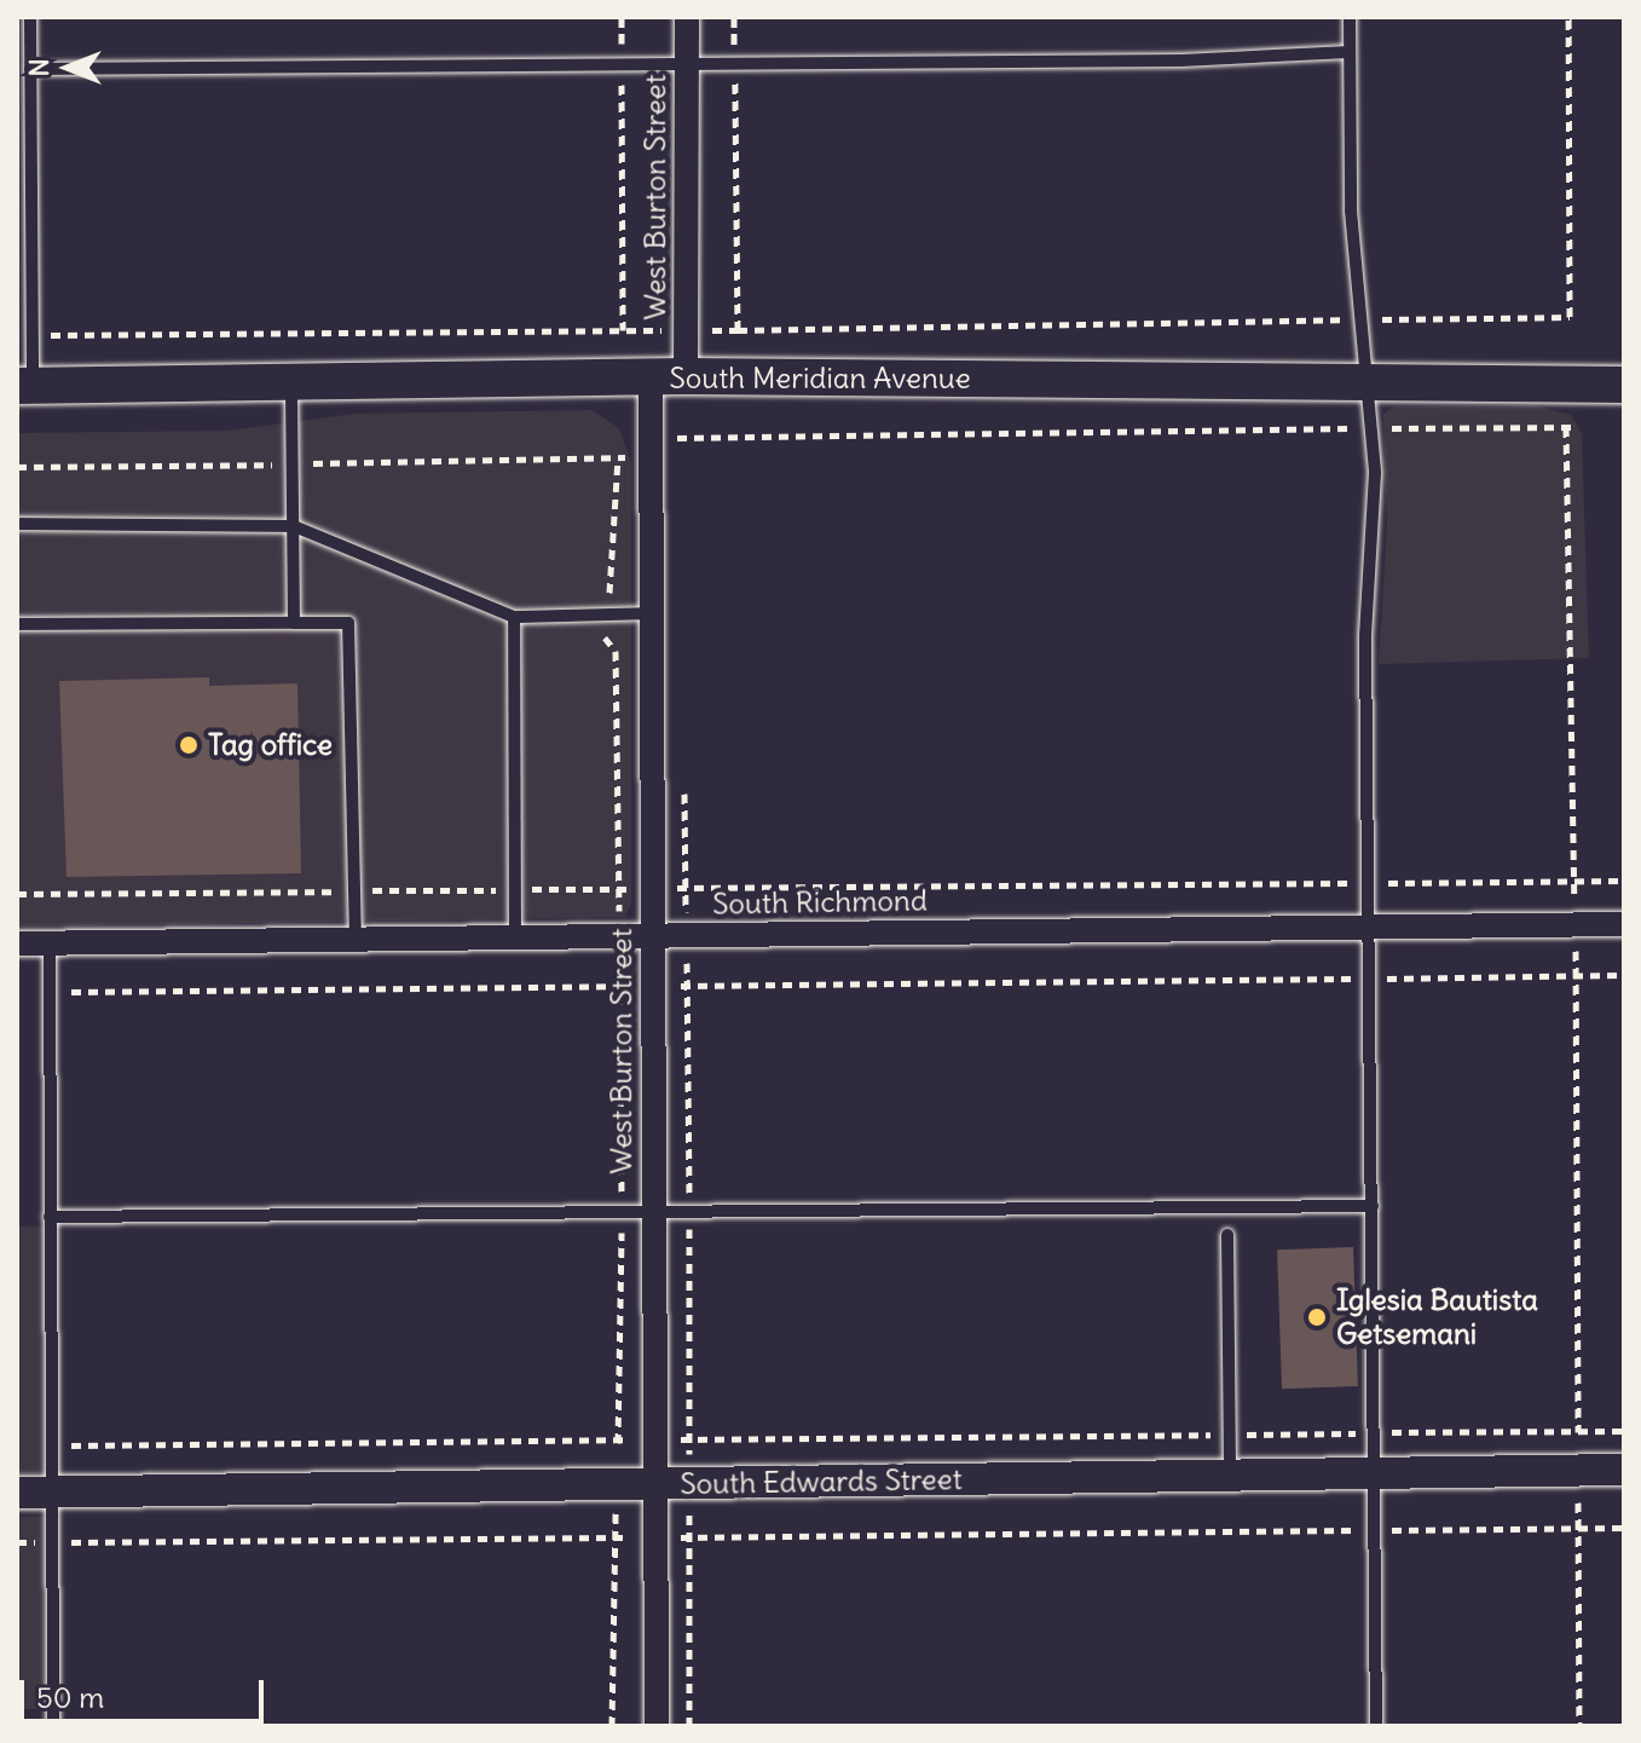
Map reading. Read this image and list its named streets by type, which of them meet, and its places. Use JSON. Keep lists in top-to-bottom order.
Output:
{
  "streets": {
    "main road": ["South Meridian Avenue"],
    "street": ["West Burton Street", "South Richmond", "South Edwards Street"]
  },
  "crossings": [
    ["West Burton Street", "South Meridian Avenue"],
    ["West Burton Street", "South Richmond"],
    ["West Burton Street", "South Edwards Street"]
  ],
  "places": ["Tag office", "Iglesia Bautista Getsemani"],
  "scale_bar": "50 m",
  "north": "left"
}
